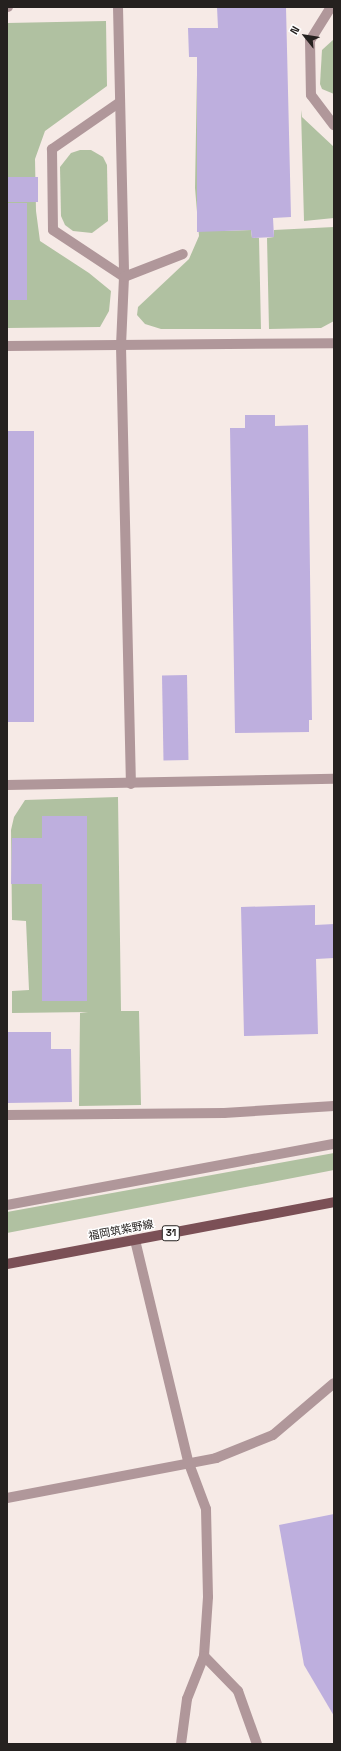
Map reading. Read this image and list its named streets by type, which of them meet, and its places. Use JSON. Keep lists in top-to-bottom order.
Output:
{
  "streets": {
    "main road": ["福岡筑紫野線", "31"]
  },
  "north": "top left"
}
